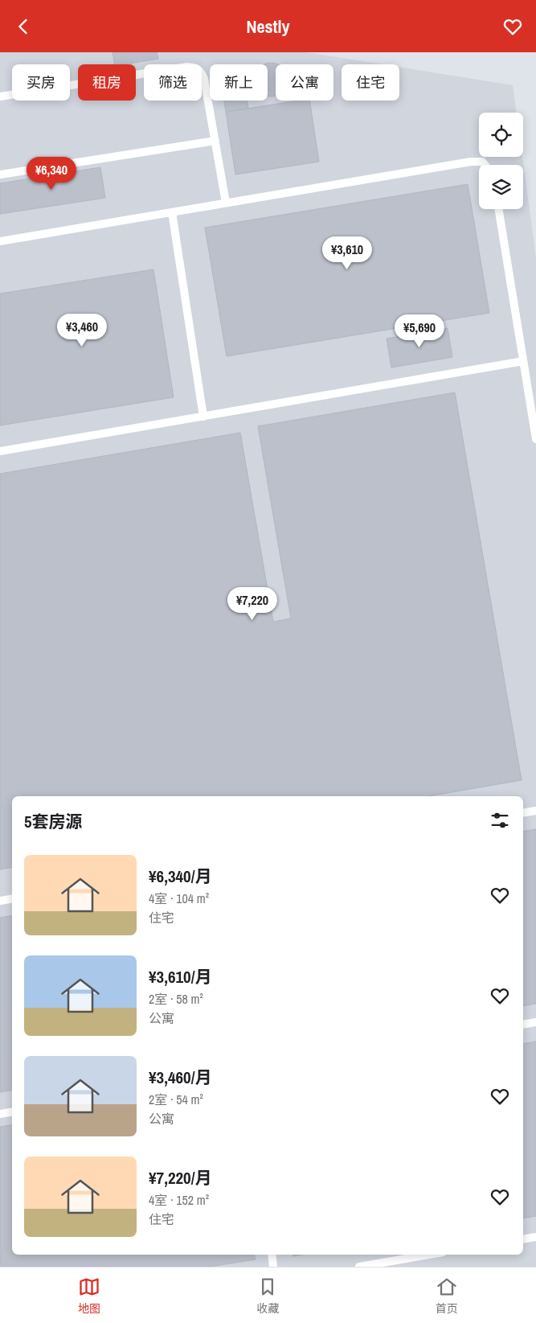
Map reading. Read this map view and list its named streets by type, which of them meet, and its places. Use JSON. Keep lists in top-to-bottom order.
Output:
{
  "page": {
    "header": "Nestly",
    "chip": [
      "买房",
      "租房",
      "筛选",
      "新上",
      "公寓",
      "住宅"
    ],
    "price": [
      "¥6,340",
      "¥3,610",
      "¥3,460",
      "¥5,690",
      "¥7,220"
    ],
    "heading": "5套房源",
    "list": [
      {
        "name": "¥6,340/月",
        "note": "4室 · 104 m² · 住宅"
      },
      {
        "name": "¥3,610/月",
        "note": "2室 · 58 m² · 公寓"
      },
      {
        "name": "¥3,460/月",
        "note": "2室 · 54 m² · 公寓"
      },
      {
        "name": "¥7,220/月",
        "note": "4室 · 152 m² · 住宅"
      }
    ],
    "tabs": ["地图", "收藏", "首页"]
  }
}
